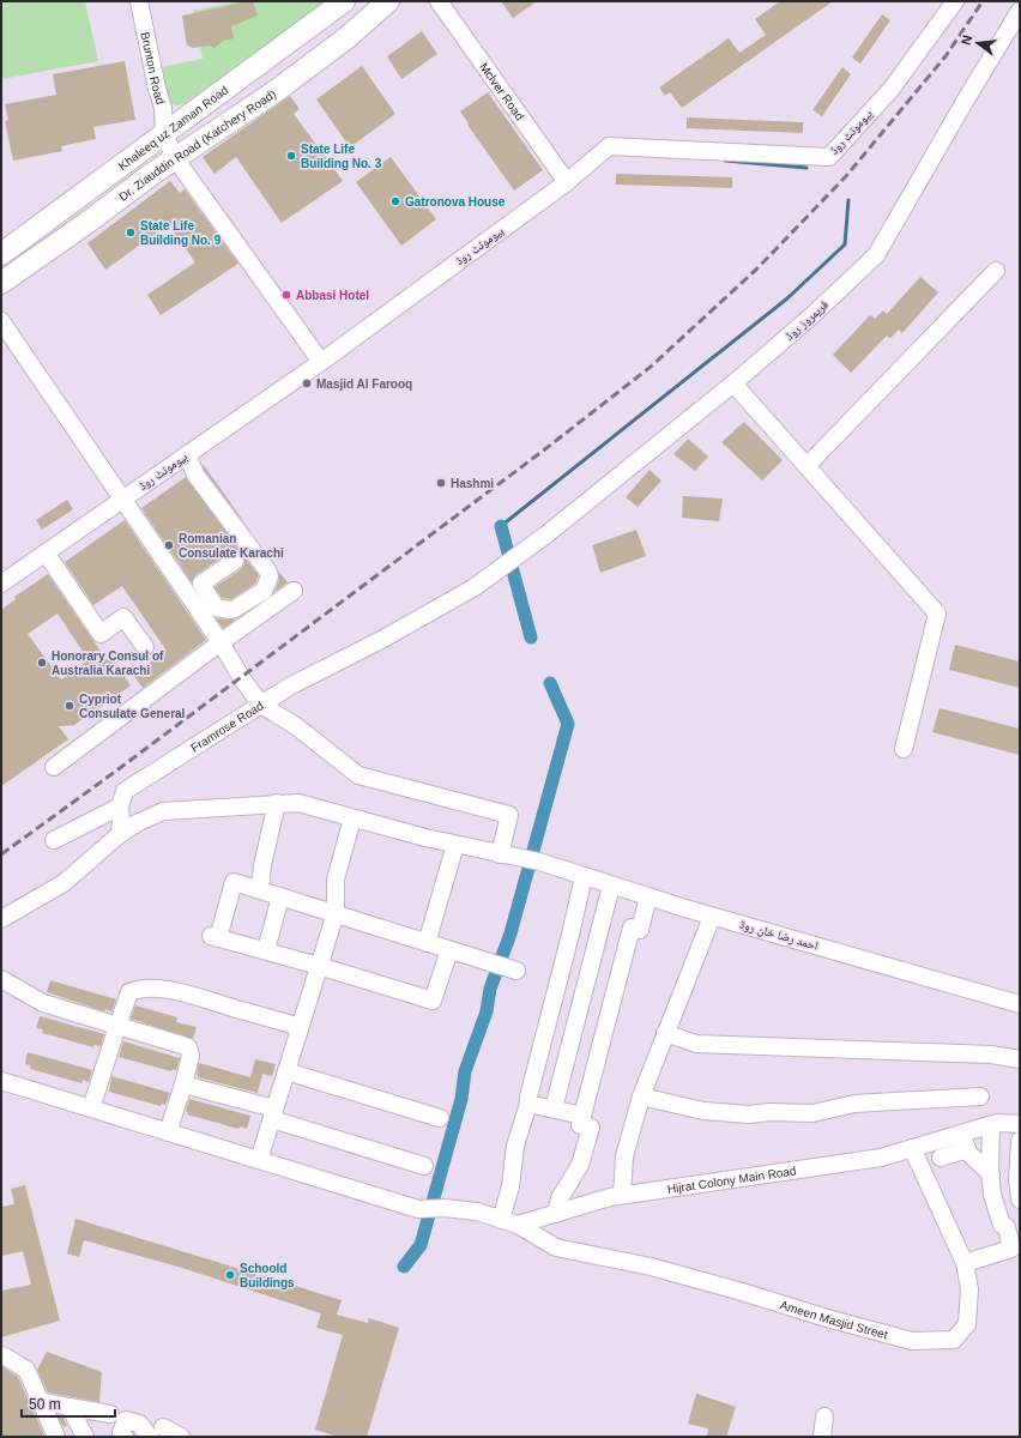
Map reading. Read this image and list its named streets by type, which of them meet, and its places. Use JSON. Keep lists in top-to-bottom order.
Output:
{
  "streets": {
    "main road": ["Khaleeq uz Zaman Road", "Dr. Ziauddin Road (Katchery Road)"],
    "street": [
      "Brunton Road",
      "Mclver Road",
      "بیومونٹ روڈ",
      "فریمروز روڈ",
      "Framrose Road",
      "احمد رضا خان روڈ",
      "Hijrat Colony Main Road",
      "Ameen Masjid Street"
    ]
  },
  "crossings": [
    ["Brunton Road", "Khaleeq uz Zaman Road"],
    ["Mclver Road", "بیومونٹ روڈ"],
    ["فریمروز روڈ", "Framrose Road"],
    ["Hijrat Colony Main Road", "Ameen Masjid Street"]
  ],
  "places": [
    "State Life Building No. 3",
    "Gatronova House",
    "State Life Building No. 9",
    "Abbasi Hotel",
    "Masjid Al Farooq",
    "Hashmi",
    "Romanian Consulate Karachi",
    "Honorary Consul of Australia Karachi",
    "Cypriot Consulate General",
    "Schoold Buildings"
  ],
  "scale_bar": "50 m",
  "north": "left"
}
